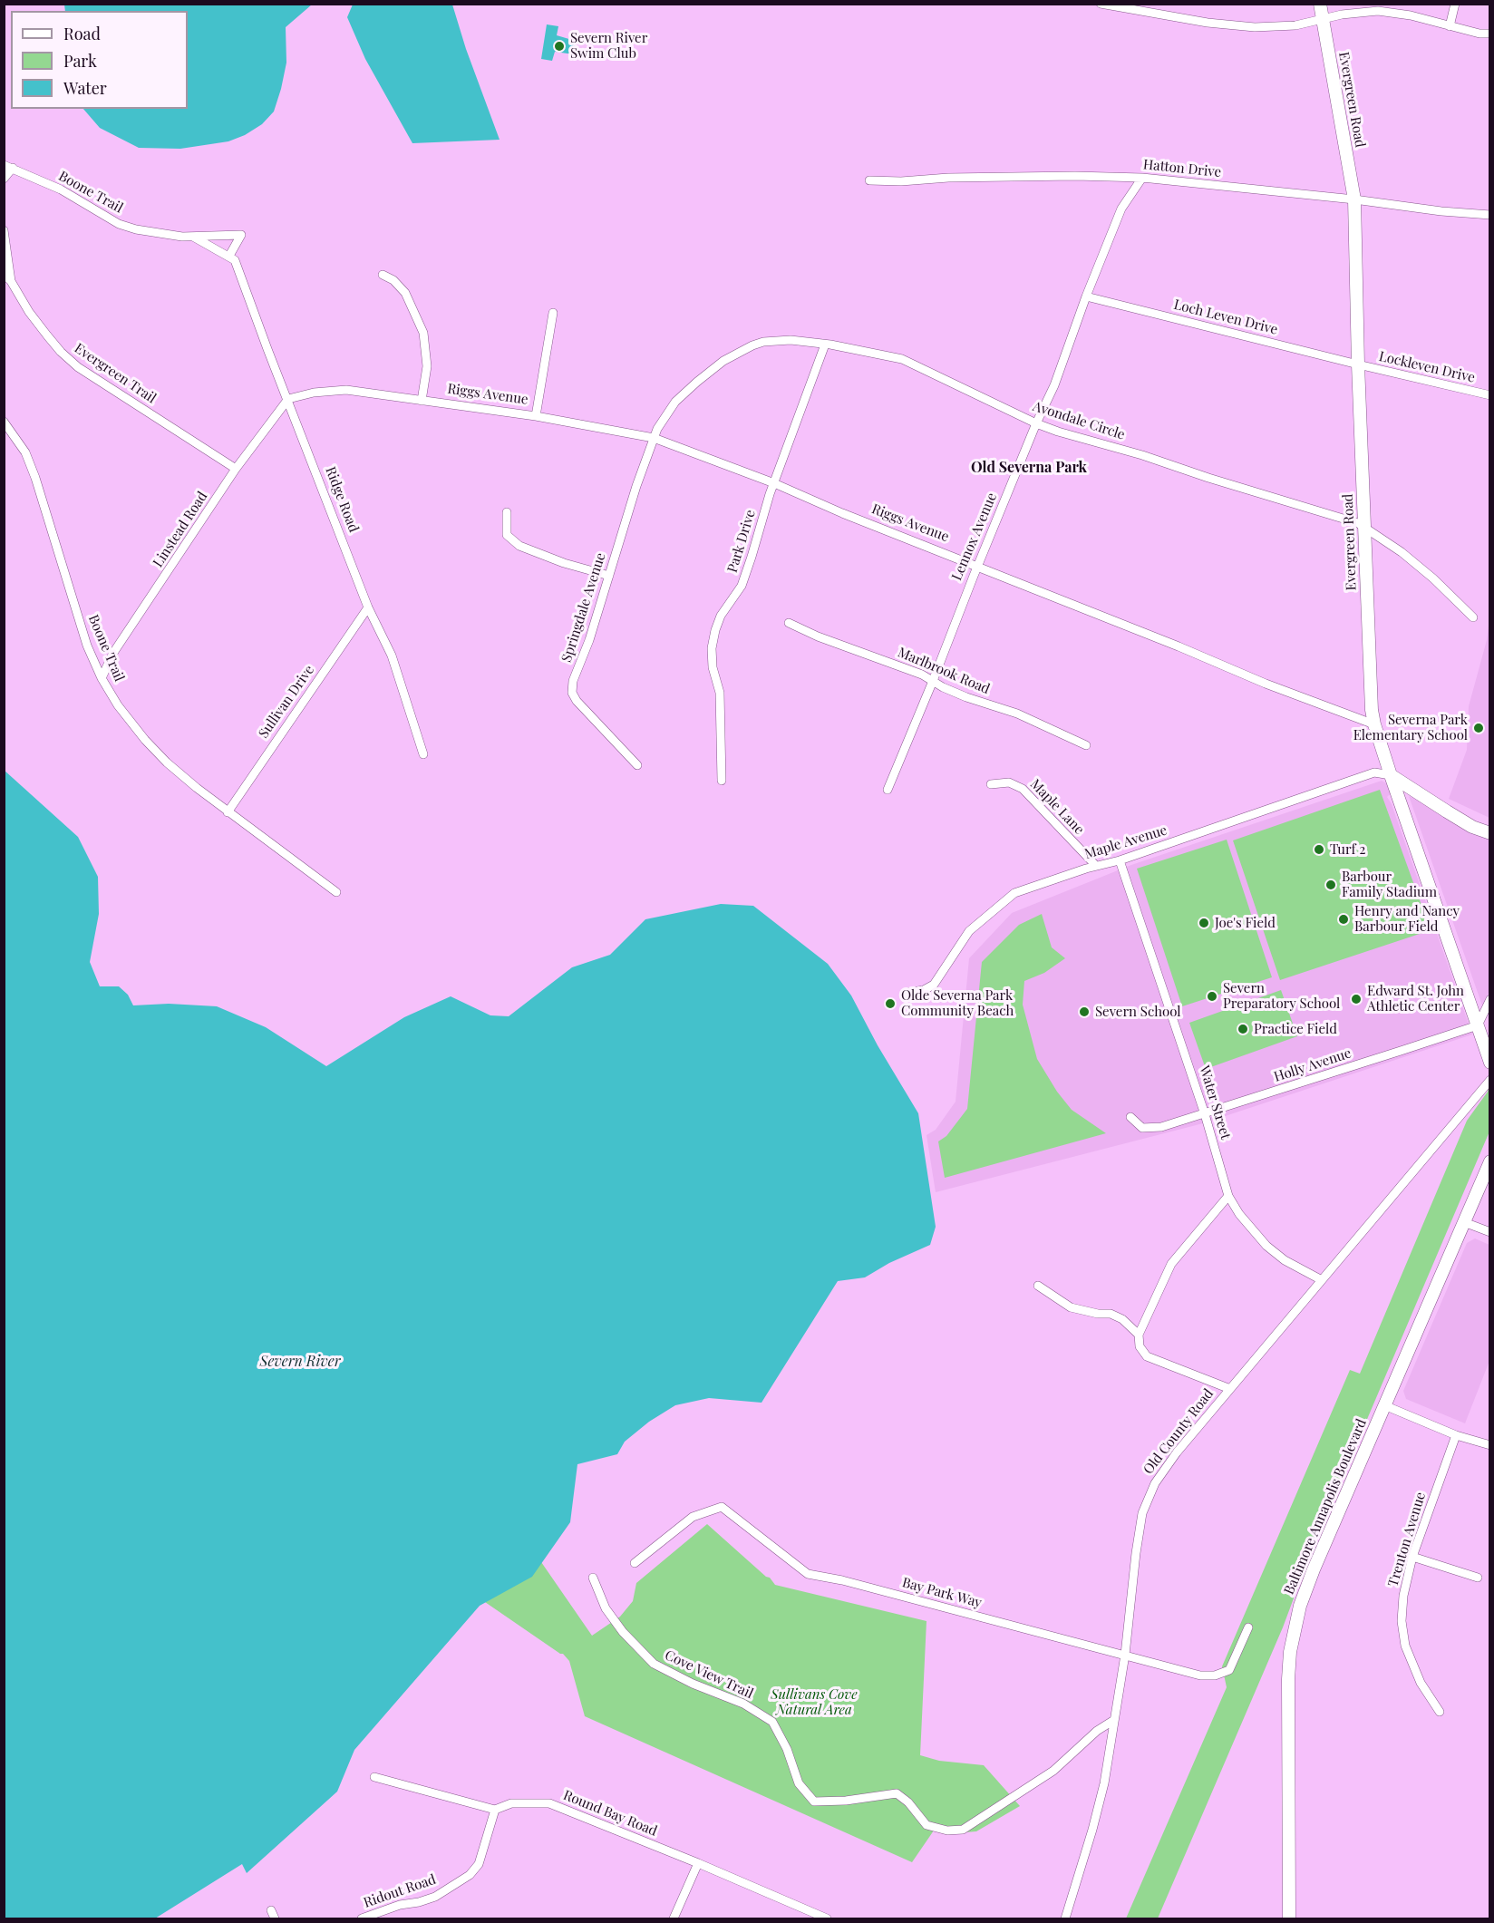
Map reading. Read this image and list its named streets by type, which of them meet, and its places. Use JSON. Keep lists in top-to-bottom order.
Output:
{
  "streets": {
    "street": [
      "Evergreen Road",
      "Hatton Drive",
      "Boone Trail",
      "Loch Leven Drive",
      "Lockleven Drive",
      "Evergreen Trail",
      "Riggs Avenue",
      "Avondale Circle",
      "Ridge Road",
      "Linstead Road",
      "Lennox Avenue",
      "Park Drive",
      "Springdale Avenue",
      "Marlbrook Road",
      "Sullivan Drive",
      "Maple Lane",
      "Maple Avenue",
      "Holly Avenue",
      "Water Street",
      "Old County Road",
      "Baltimore Annapolis Boulevard",
      "Trenton Avenue",
      "Bay Park Way",
      "Cove View Trail",
      "Round Bay Road",
      "Ridout Road"
    ]
  },
  "crossings": [
    ["Evergreen Road", "Hatton Drive"],
    ["Evergreen Road", "Loch Leven Drive"],
    ["Evergreen Road", "Lockleven Drive"],
    ["Evergreen Road", "Riggs Avenue"],
    ["Evergreen Road", "Avondale Circle"],
    ["Evergreen Road", "Maple Avenue"],
    ["Evergreen Road", "Holly Avenue"],
    ["Hatton Drive", "Lennox Avenue"],
    ["Boone Trail", "Ridge Road"],
    ["Boone Trail", "Linstead Road"],
    ["Boone Trail", "Sullivan Drive"],
    ["Loch Leven Drive", "Lockleven Drive"],
    ["Loch Leven Drive", "Lennox Avenue"],
    ["Evergreen Trail", "Linstead Road"],
    ["Riggs Avenue", "Avondale Circle"],
    ["Riggs Avenue", "Ridge Road"],
    ["Riggs Avenue", "Linstead Road"],
    ["Riggs Avenue", "Lennox Avenue"],
    ["Riggs Avenue", "Park Drive"],
    ["Riggs Avenue", "Springdale Avenue"],
    ["Avondale Circle", "Lennox Avenue"],
    ["Avondale Circle", "Park Drive"],
    ["Avondale Circle", "Springdale Avenue"],
    ["Ridge Road", "Linstead Road"],
    ["Ridge Road", "Sullivan Drive"],
    ["Lennox Avenue", "Marlbrook Road"],
    ["Maple Lane", "Maple Avenue"],
    ["Maple Avenue", "Water Street"],
    ["Holly Avenue", "Water Street"],
    ["Water Street", "Old County Road"],
    ["Old County Road", "Bay Park Way"],
    ["Old County Road", "Cove View Trail"],
    ["Round Bay Road", "Ridout Road"]
  ],
  "districts": ["Old Severna Park"],
  "water": ["Severn River"],
  "parks": ["Sullivans Cove Natural Area"],
  "places": [
    "Severn River Swim Club",
    "Severna Park Elementary School",
    "Turf 2",
    "Barbour Family Stadium",
    "Henry and Nancy Barbour Field",
    "Joe's Field",
    "Severn Preparatory School",
    "Edward St. John Athletic Center",
    "Olde Severna Park Community Beach",
    "Severn School",
    "Practice Field"
  ],
  "legend": ["Road", "Park", "Water"]
}
